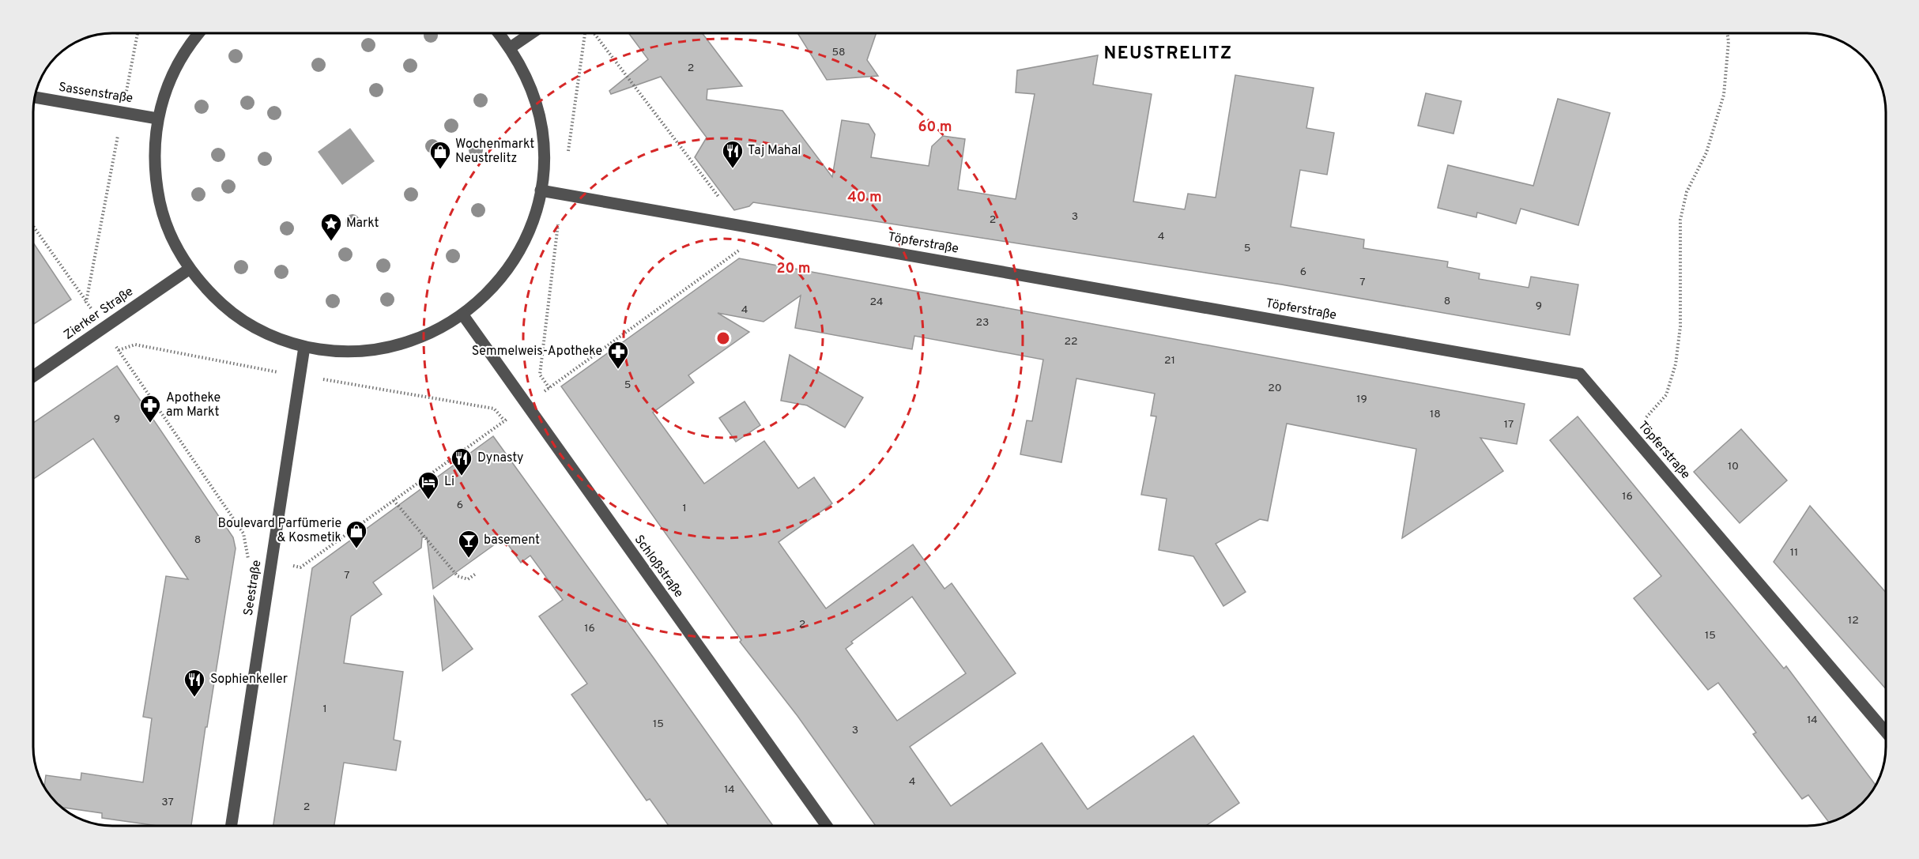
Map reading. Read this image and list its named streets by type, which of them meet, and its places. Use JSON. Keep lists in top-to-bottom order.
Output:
{
  "streets": {
    "street": [
      "Sassenstraße",
      "Töpferstraße",
      "Zierker Straße",
      "Schloßstraße",
      "Seestraße"
    ]
  },
  "districts": ["NEUSTRELITZ"],
  "places": {
    "restaurant": ["Taj Mahal", "Dynasty", "Sophienkeller"],
    "shop": ["Wochenmarkt Neustrelitz", "Boulevard Parfümerie & Kosmetik"],
    "place": ["Markt"],
    "pharmacy": ["Semmelweis-Apotheke", "Apotheke am Markt"],
    "hotel": ["Li"],
    "bar": ["basement"]
  },
  "house_numbers": [
    "58",
    "2",
    "3",
    "2",
    "4",
    "5",
    "6",
    "7",
    "8",
    "24",
    "9",
    "4",
    "23",
    "22",
    "21",
    "5",
    "20",
    "19",
    "18",
    "9",
    "17",
    "10",
    "16",
    "6",
    "1",
    "8",
    "11",
    "7",
    "12",
    "2",
    "16",
    "15",
    "1",
    "14",
    "15",
    "3",
    "4",
    "14",
    "37",
    "2"
  ],
  "rings": ["60 m", "40 m", "20 m"]
}
